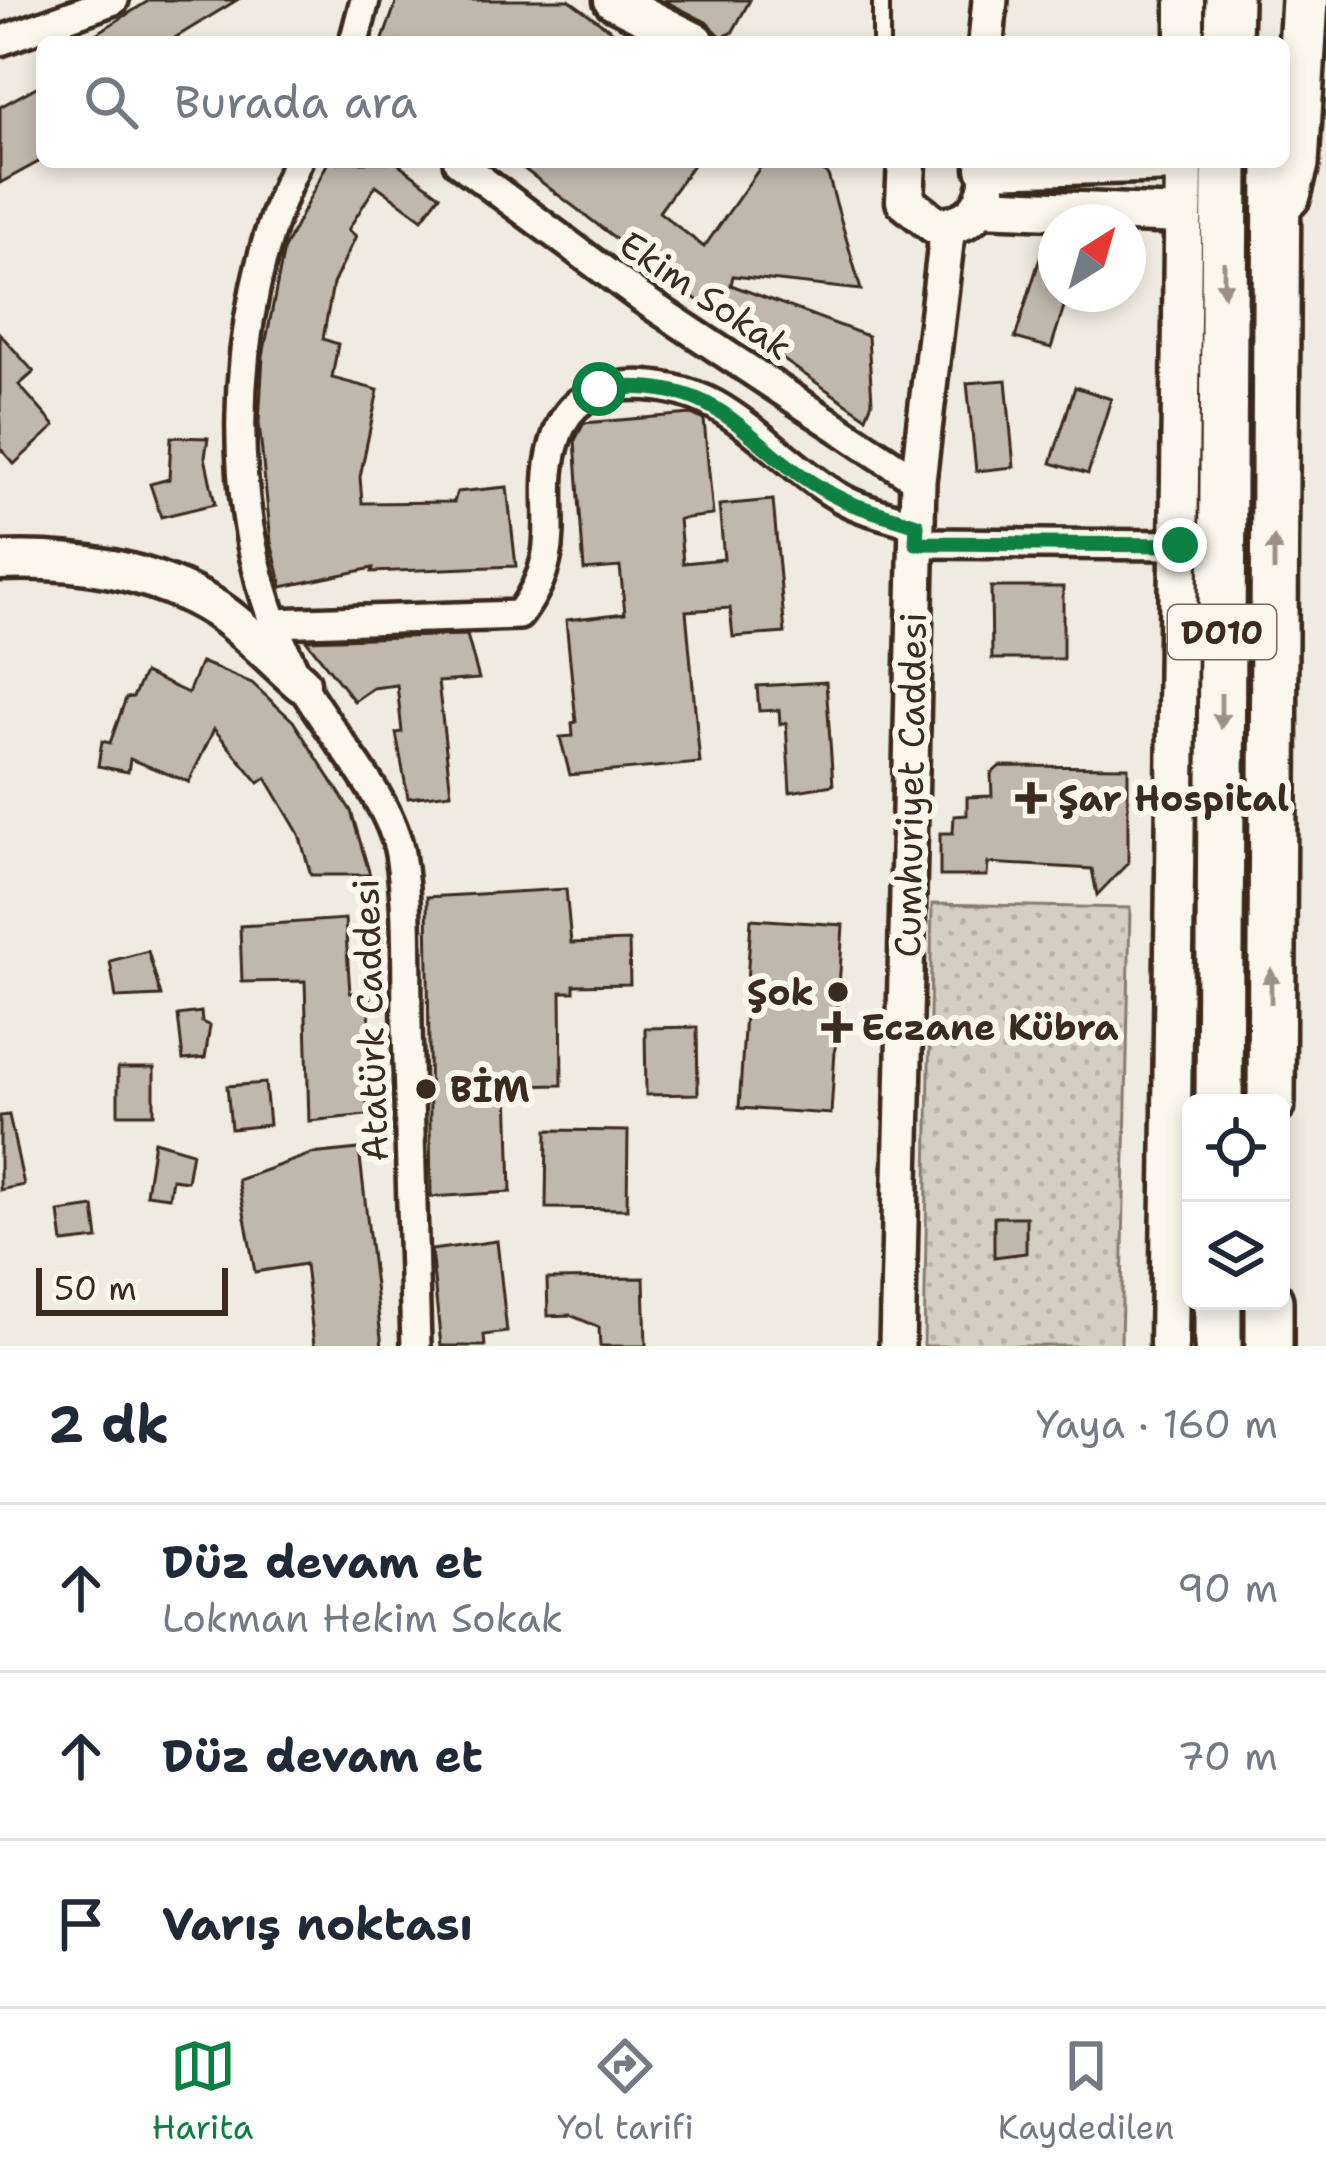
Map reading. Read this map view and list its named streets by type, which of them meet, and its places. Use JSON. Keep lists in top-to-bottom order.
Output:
{
  "streets": {
    "highway": ["D010"],
    "street": ["Ekim Sokak", "Cumhuriyet Caddesi", "Atatürk Caddesi"]
  },
  "crossings": [
    ["Ekim Sokak", "Cumhuriyet Caddesi"]
  ],
  "places": {
    "health": ["Şar Hospital", "Eczane Kübra"],
    "other": ["Şok", "BİM"]
  },
  "scale_bar": "50 m",
  "north": "top right",
  "page": {
    "search": "Burada ara",
    "scale": "50 m",
    "heading": ["2 dk", "Yaya · 160 m"],
    "list": [
      ["Düz devam et", "Lokman Hekim Sokak", "90 m"],
      ["Düz devam et", "70 m"],
      "Varış noktası"
    ],
    "nav": ["Harita", "Yol tarifi", "Kaydedilen"]
  }
}
